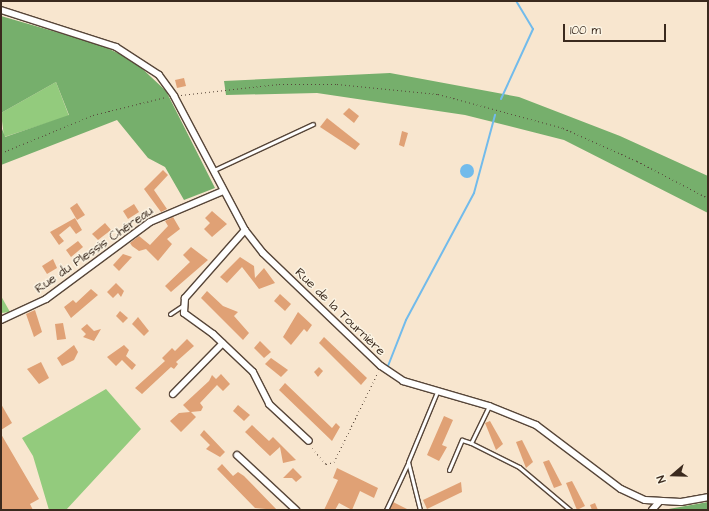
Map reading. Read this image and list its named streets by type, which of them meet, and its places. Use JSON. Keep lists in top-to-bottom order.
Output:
{
  "streets": {
    "street": ["Rue du Plessis Chéreau", "Rue de la Tournière"]
  },
  "crossings": [
    ["Rue du Plessis Chéreau", "Rue de la Tournière"]
  ],
  "scale_bar": "100 m",
  "north": "left"
}
